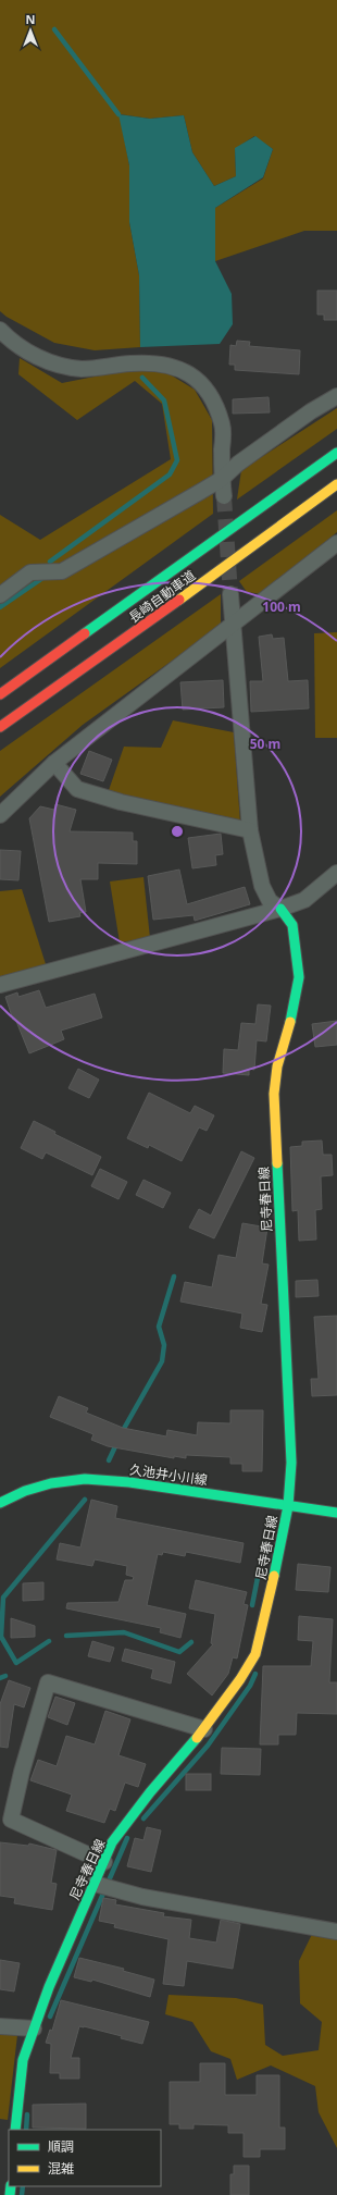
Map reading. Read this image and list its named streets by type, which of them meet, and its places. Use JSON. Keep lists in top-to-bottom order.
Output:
{
  "streets": {
    "main road": ["長崎自動車道", "尼寺春日線", "久池井小川線"]
  },
  "crossings": [
    ["尼寺春日線", "久池井小川線"]
  ],
  "legend": ["順調", "混雑"],
  "north": "top",
  "rings": ["100 m", "50 m"]
}
